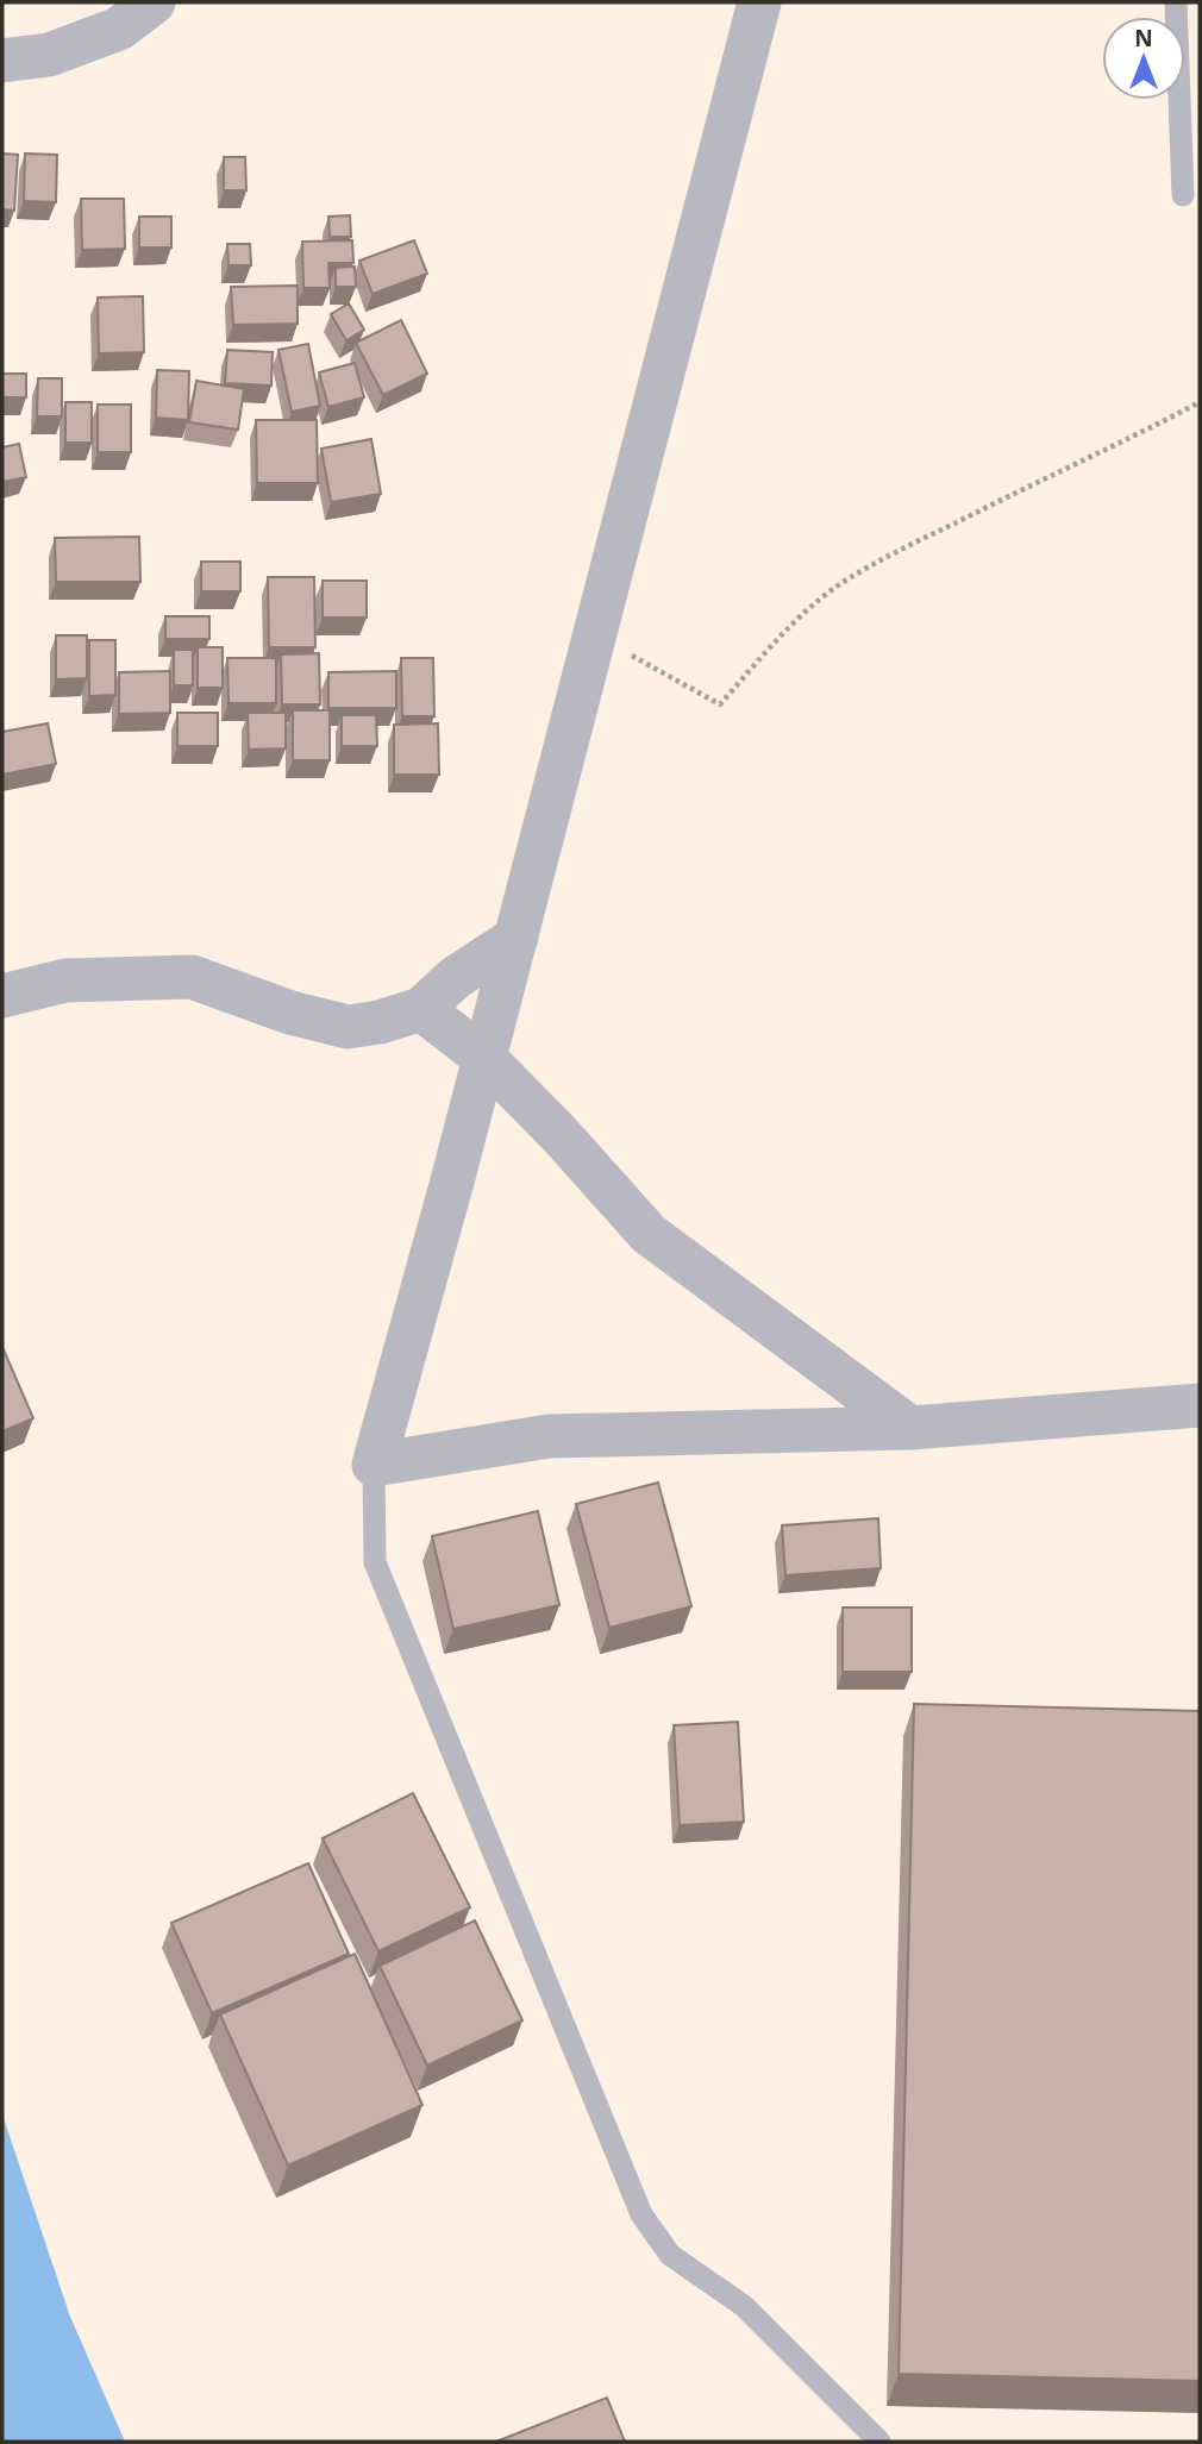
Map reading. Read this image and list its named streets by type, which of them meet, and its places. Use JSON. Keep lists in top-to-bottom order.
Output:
{
  "north": "top"
}
